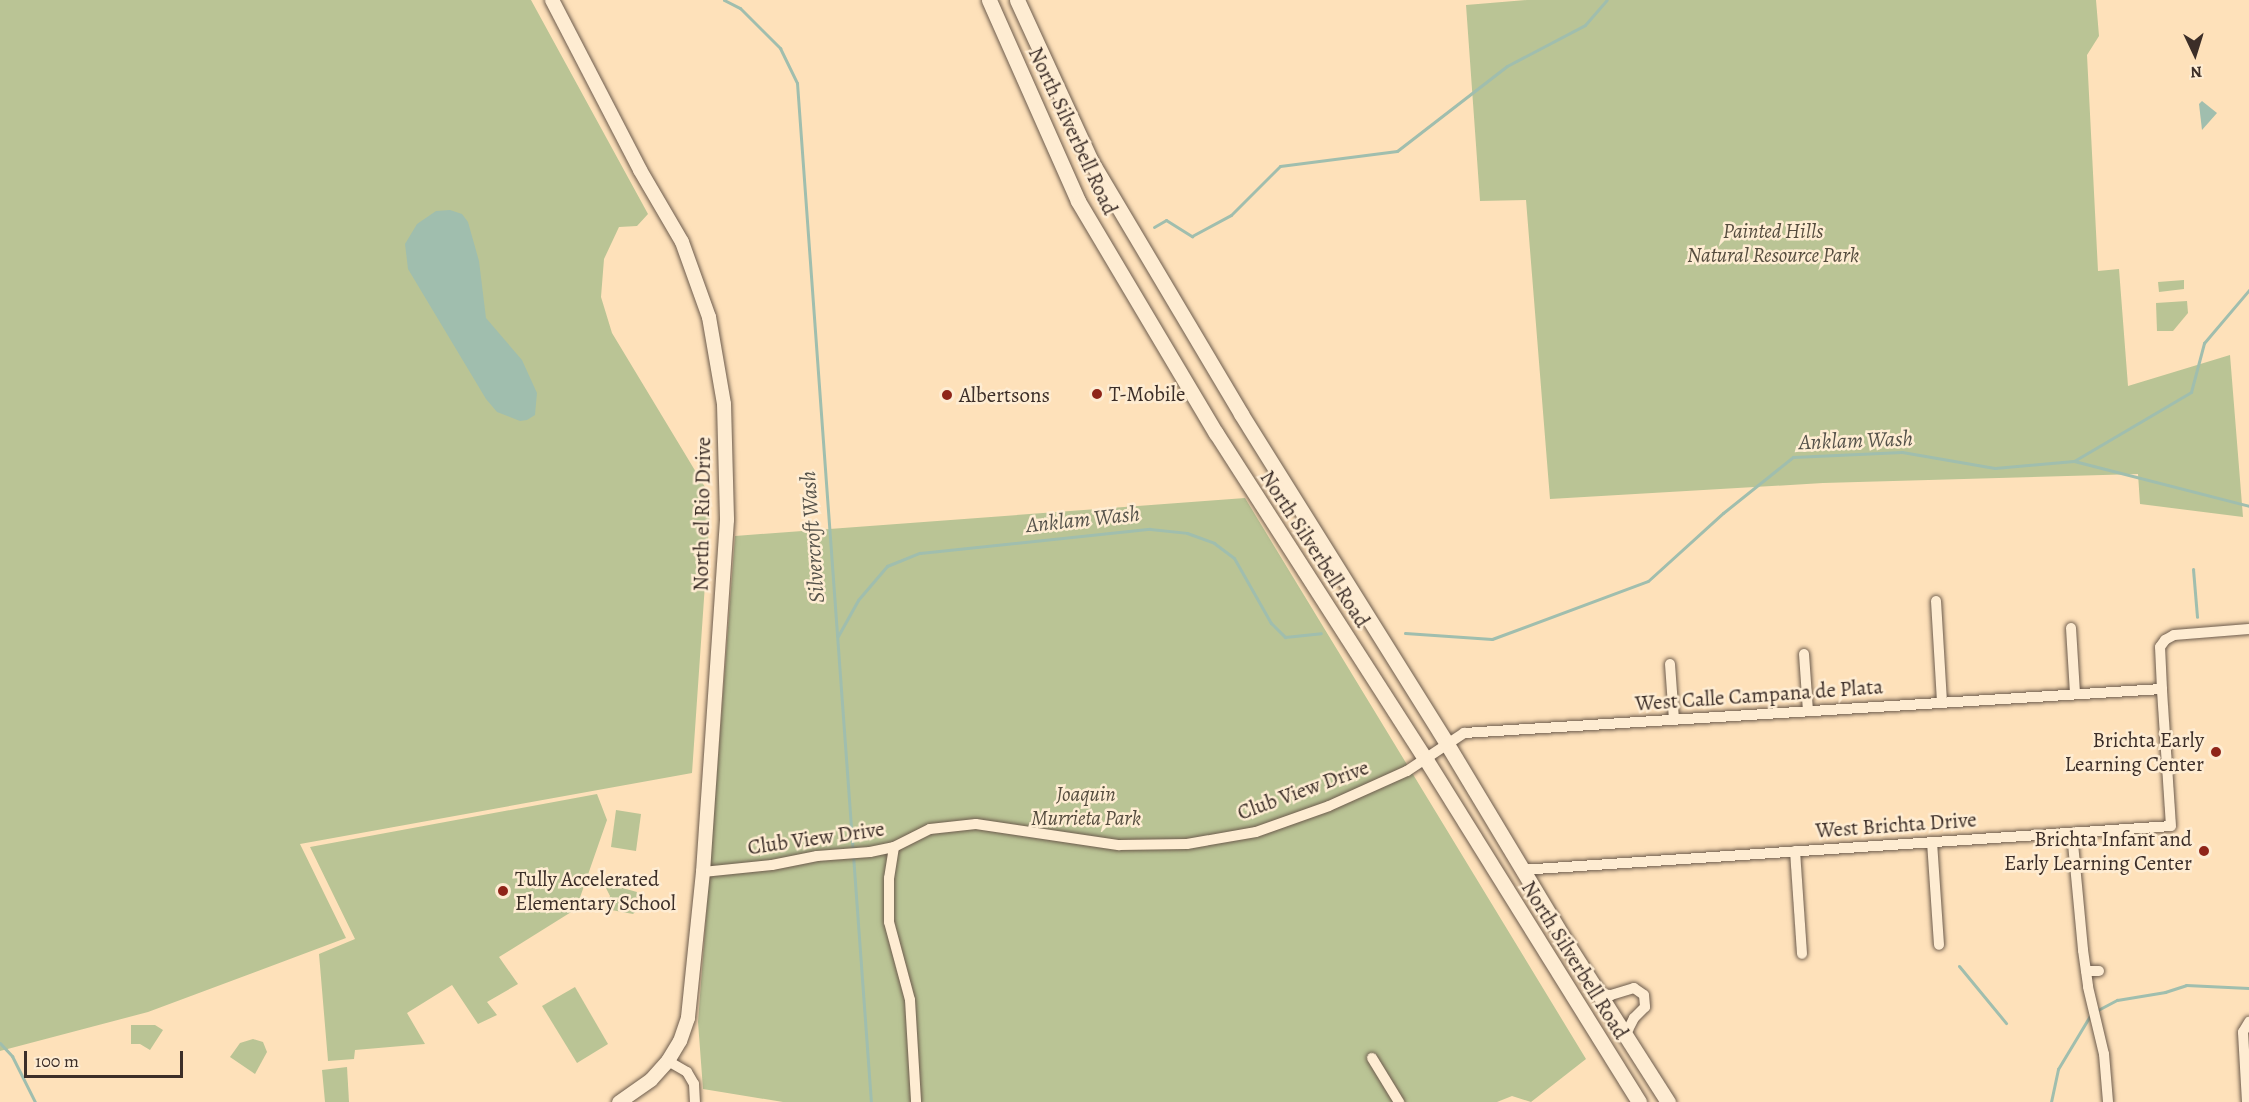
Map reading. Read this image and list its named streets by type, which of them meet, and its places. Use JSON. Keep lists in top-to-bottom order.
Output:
{
  "streets": {
    "main road": ["North Silverbell Road"],
    "street": [
      "North el Rio Drive",
      "West Calle Campana de Plata",
      "Club View Drive",
      "West Brichta Drive"
    ]
  },
  "crossings": [
    ["North Silverbell Road", "West Calle Campana de Plata"],
    ["North Silverbell Road", "Club View Drive"],
    ["North Silverbell Road", "West Brichta Drive"],
    ["North el Rio Drive", "Club View Drive"],
    ["West Calle Campana de Plata", "Club View Drive"],
    ["West Calle Campana de Plata", "West Brichta Drive"]
  ],
  "water": ["Anklam Wash", "Silvercroft Wash"],
  "parks": ["Painted Hills Natural Resource Park", "Joaquin Murrieta Park"],
  "places": [
    "T-Mobile",
    "Albertsons",
    "Brichta Early Learning Center",
    "Brichta Infant and Early Learning Center",
    "Tully Accelerated Elementary School"
  ],
  "scale_bar": "100 m",
  "north": "bottom"
}
